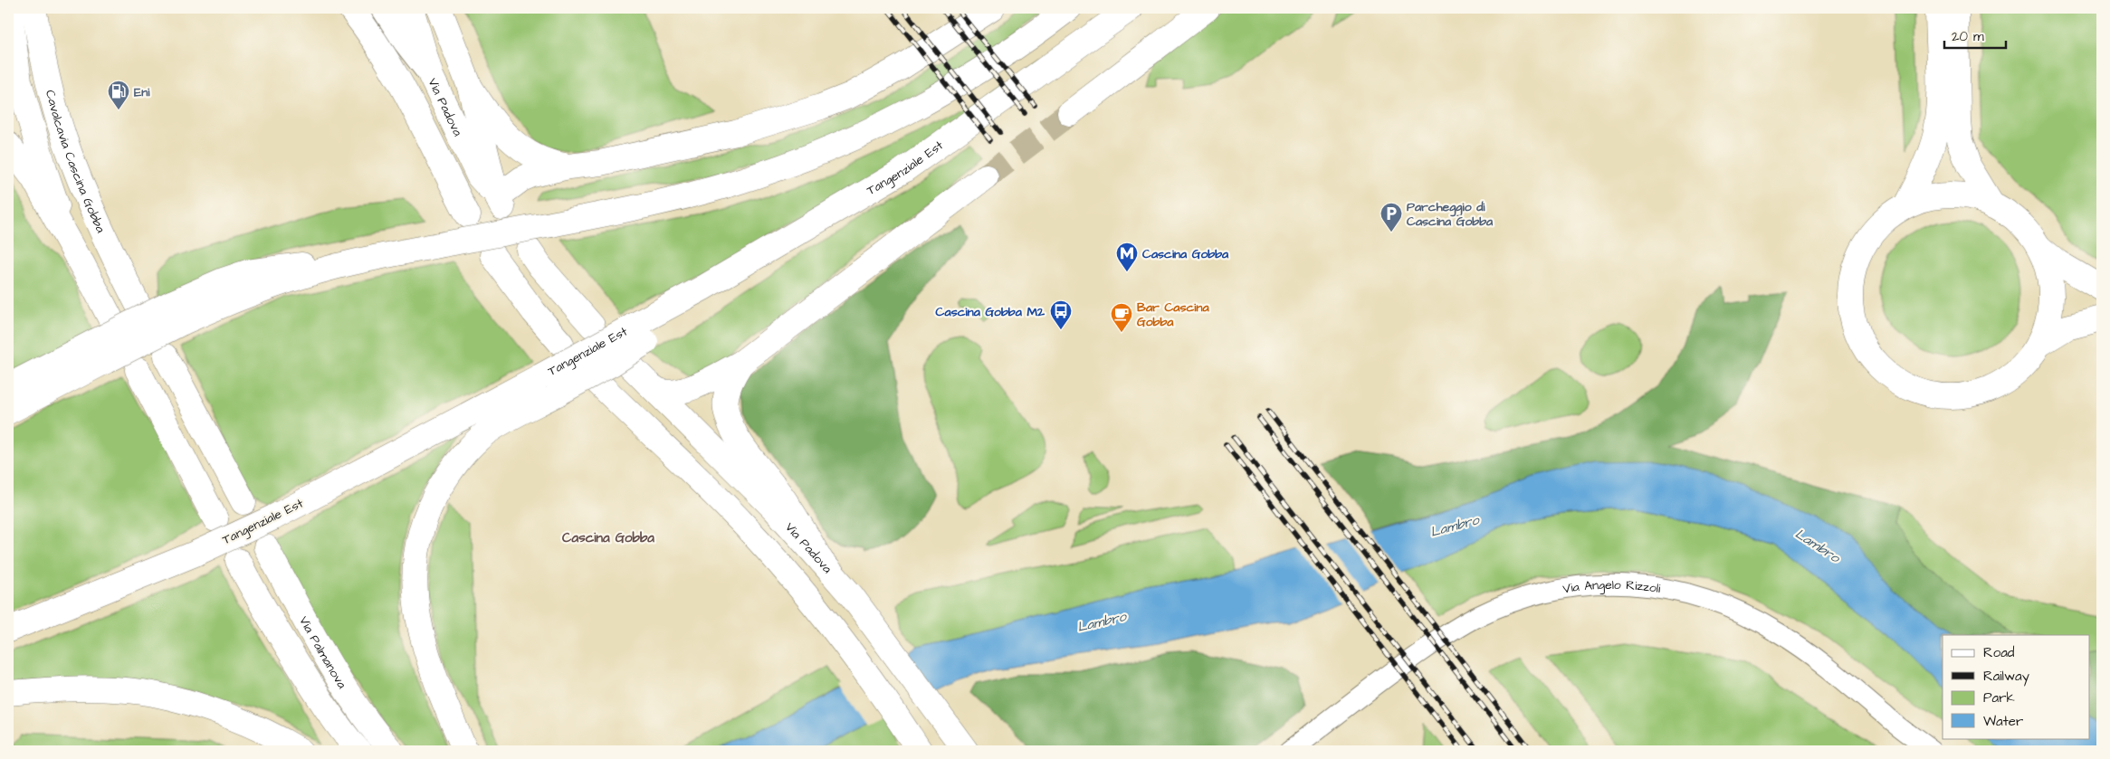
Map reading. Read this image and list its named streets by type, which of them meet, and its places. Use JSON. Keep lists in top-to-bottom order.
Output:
{
  "streets": {
    "main road": [
      "Via Padova",
      "Cavalcavia Cascina Gobba",
      "Tangenziale Est",
      "Via Palmanova"
    ],
    "street": ["Via Angelo Rizzoli"]
  },
  "districts": ["Cascina Gobba"],
  "water": ["Lambro"],
  "places": {
    "fuel station": ["Eni"],
    "parking": ["Parcheggio di Cascina Gobba"],
    "metro station": ["Cascina Gobba"],
    "bus stop": ["Cascina Gobba M2"],
    "cafe": ["Bar Cascina Gobba"]
  },
  "legend": [
    "Road",
    "Railway",
    "Park",
    "Water"
  ],
  "scale_bar": "20 m"
}
